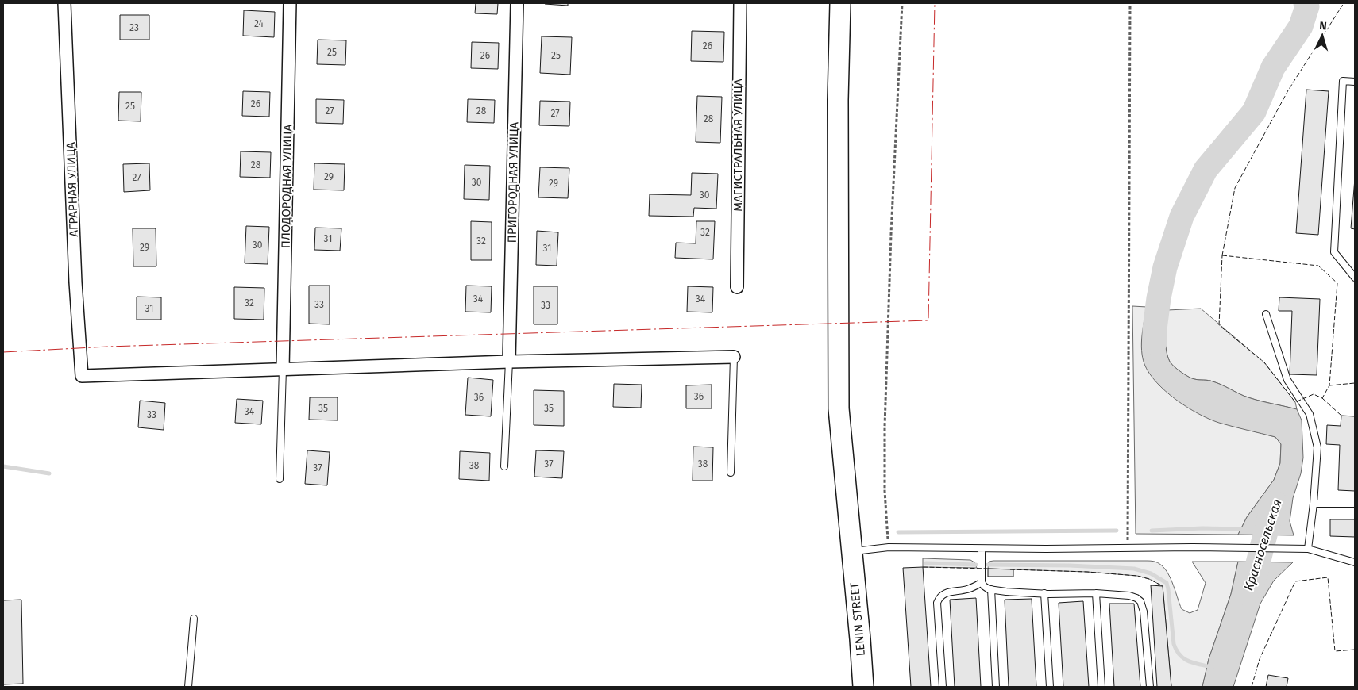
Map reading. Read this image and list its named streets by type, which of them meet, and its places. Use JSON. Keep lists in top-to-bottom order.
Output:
{
  "streets": {
    "main road": ["LENIN STREET"],
    "street": [
      "МАГИСТРАЛЬНАЯ УЛИЦА",
      "ПРИГОРОДНАЯ УЛИЦА",
      "ПЛОДОРОДНАЯ УЛИЦА",
      "АГРАРНАЯ УЛИЦА"
    ]
  },
  "crossings": [
    ["ПЛОДОРОДНАЯ УЛИЦА", "АГРАРНАЯ УЛИЦА"]
  ],
  "water": ["Красносельская"],
  "house_numbers": [
    "24",
    "23",
    "26",
    "25",
    "26",
    "25",
    "26",
    "25",
    "27",
    "28",
    "27",
    "28",
    "28",
    "29",
    "27",
    "30",
    "29",
    "30",
    "32",
    "31",
    "32",
    "30",
    "29",
    "31",
    "34",
    "34",
    "32",
    "33",
    "33",
    "31",
    "36",
    "36",
    "35",
    "35",
    "34",
    "33",
    "37",
    "38",
    "38",
    "37"
  ],
  "north": "top"
}
